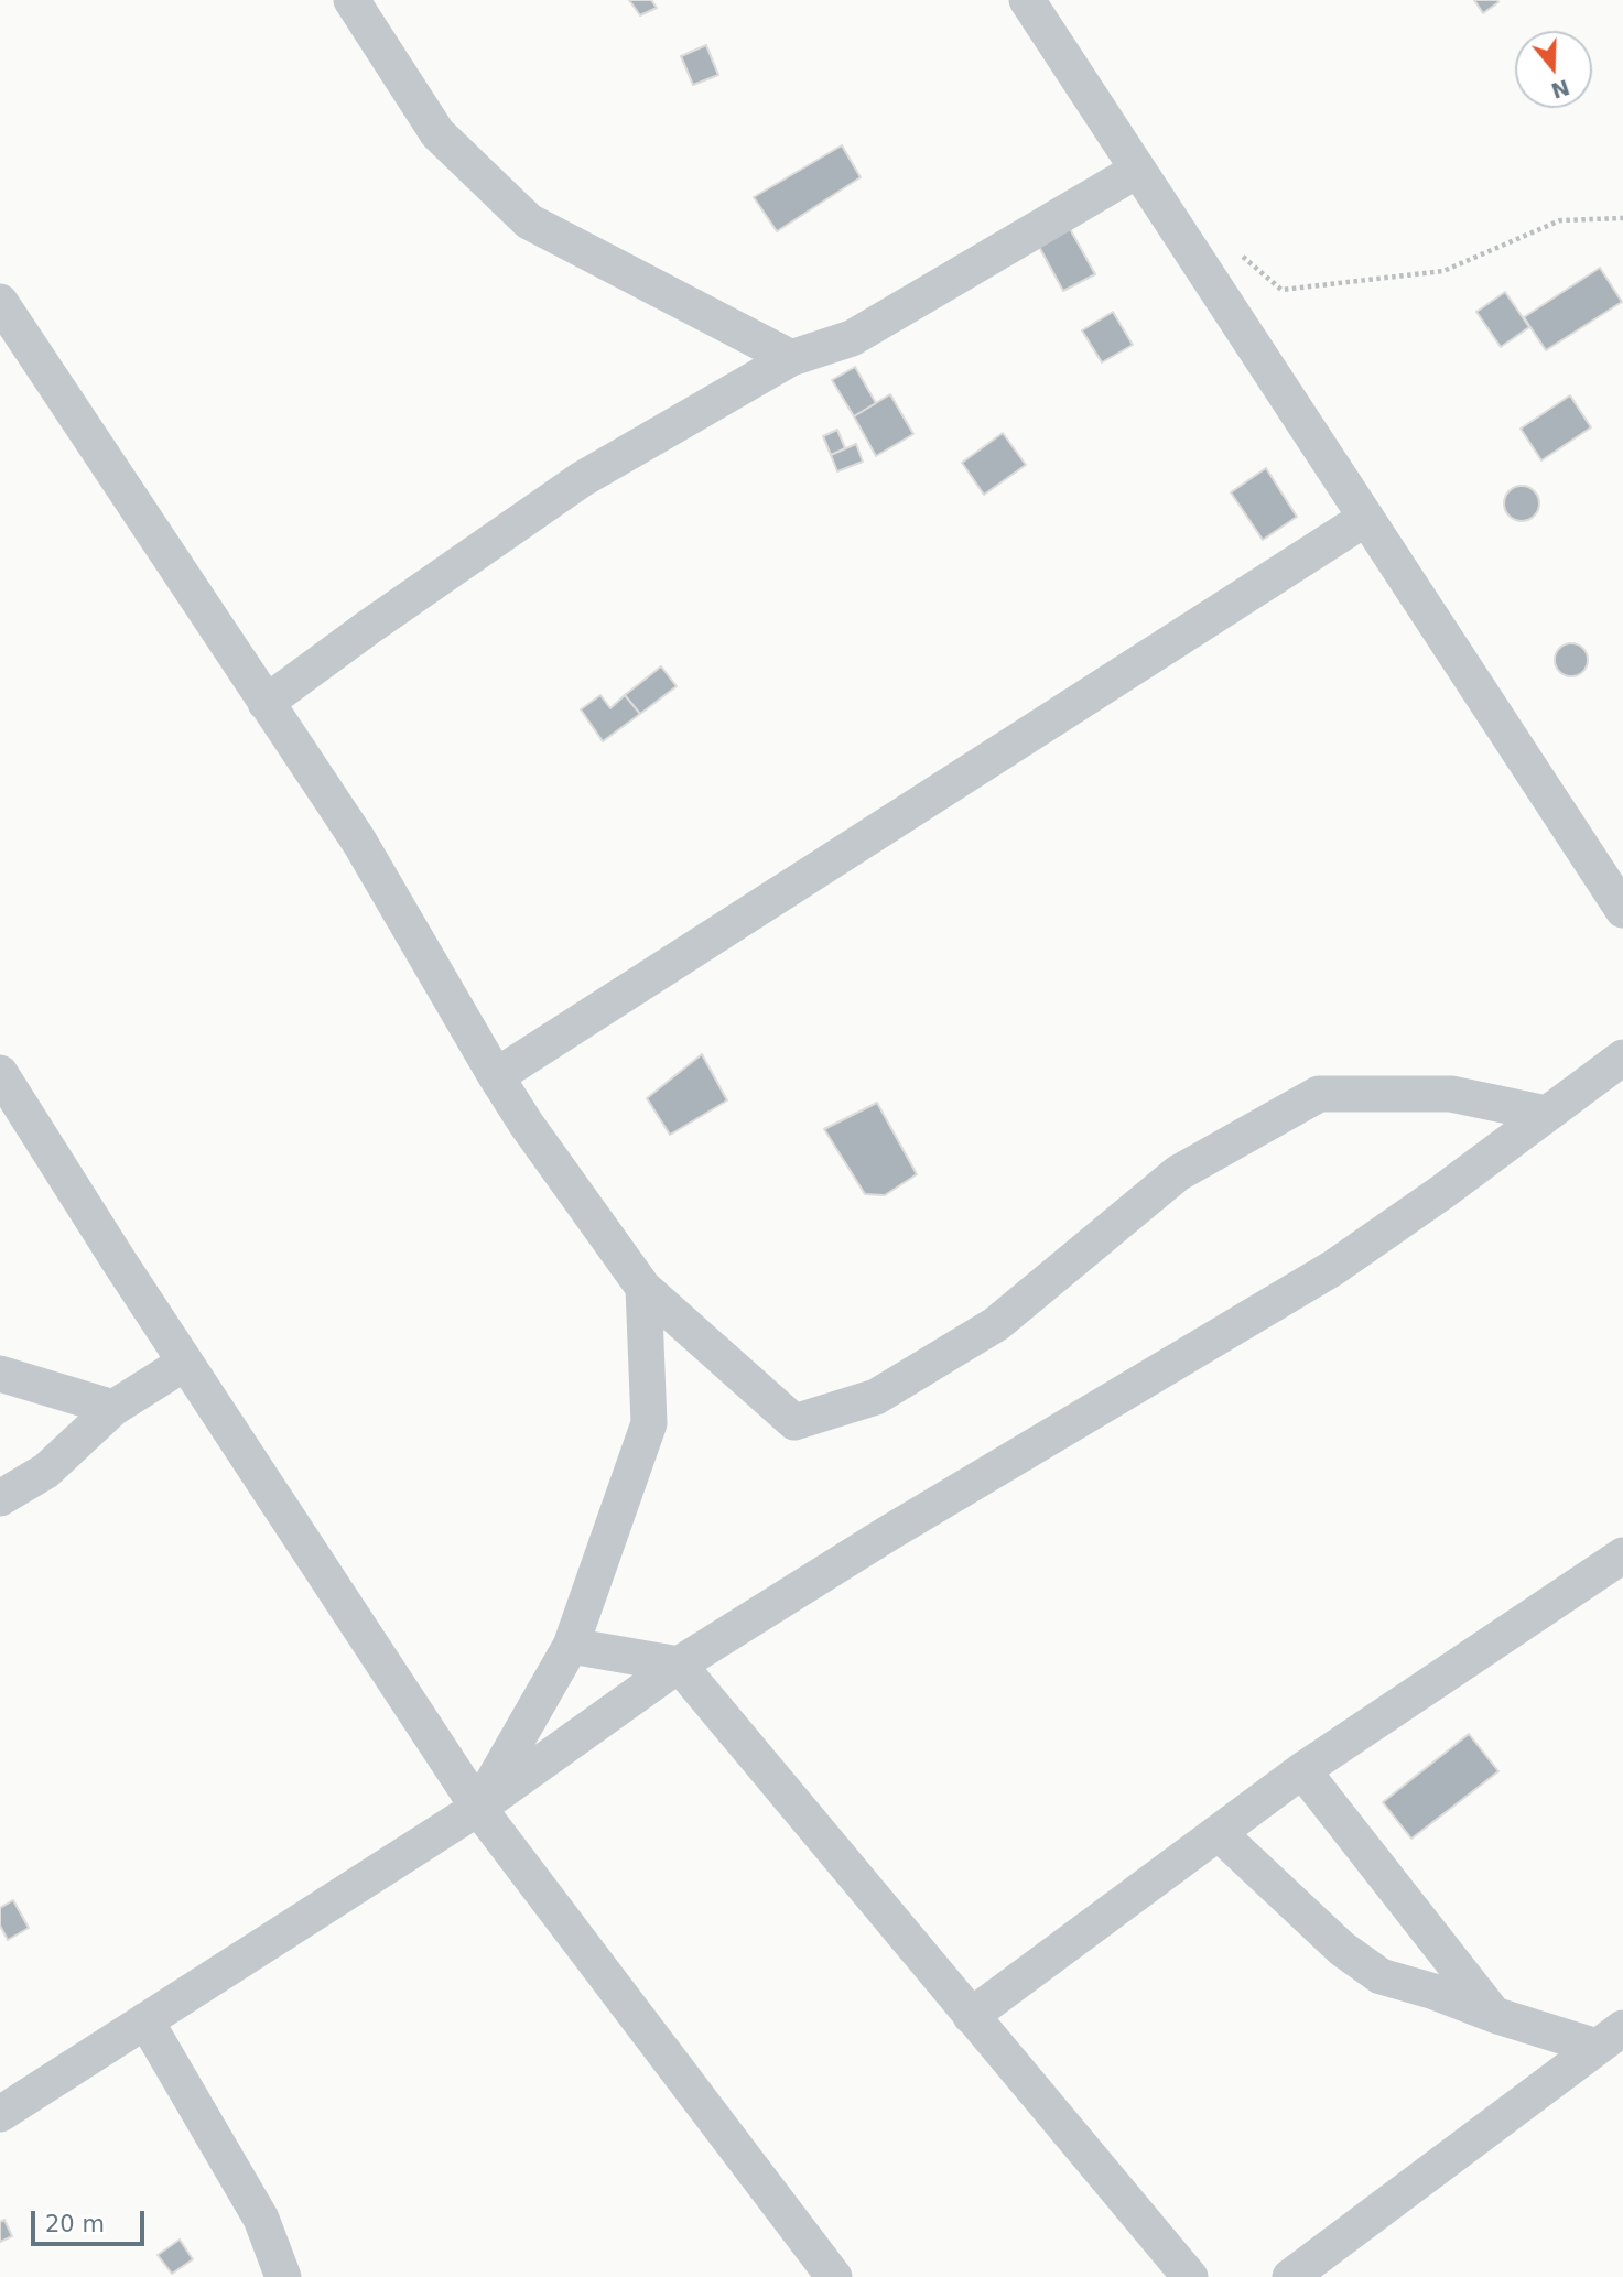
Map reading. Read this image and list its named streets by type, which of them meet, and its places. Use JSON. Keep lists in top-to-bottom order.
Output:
{
  "scale_bar": "20 m",
  "north": "bottom"
}
